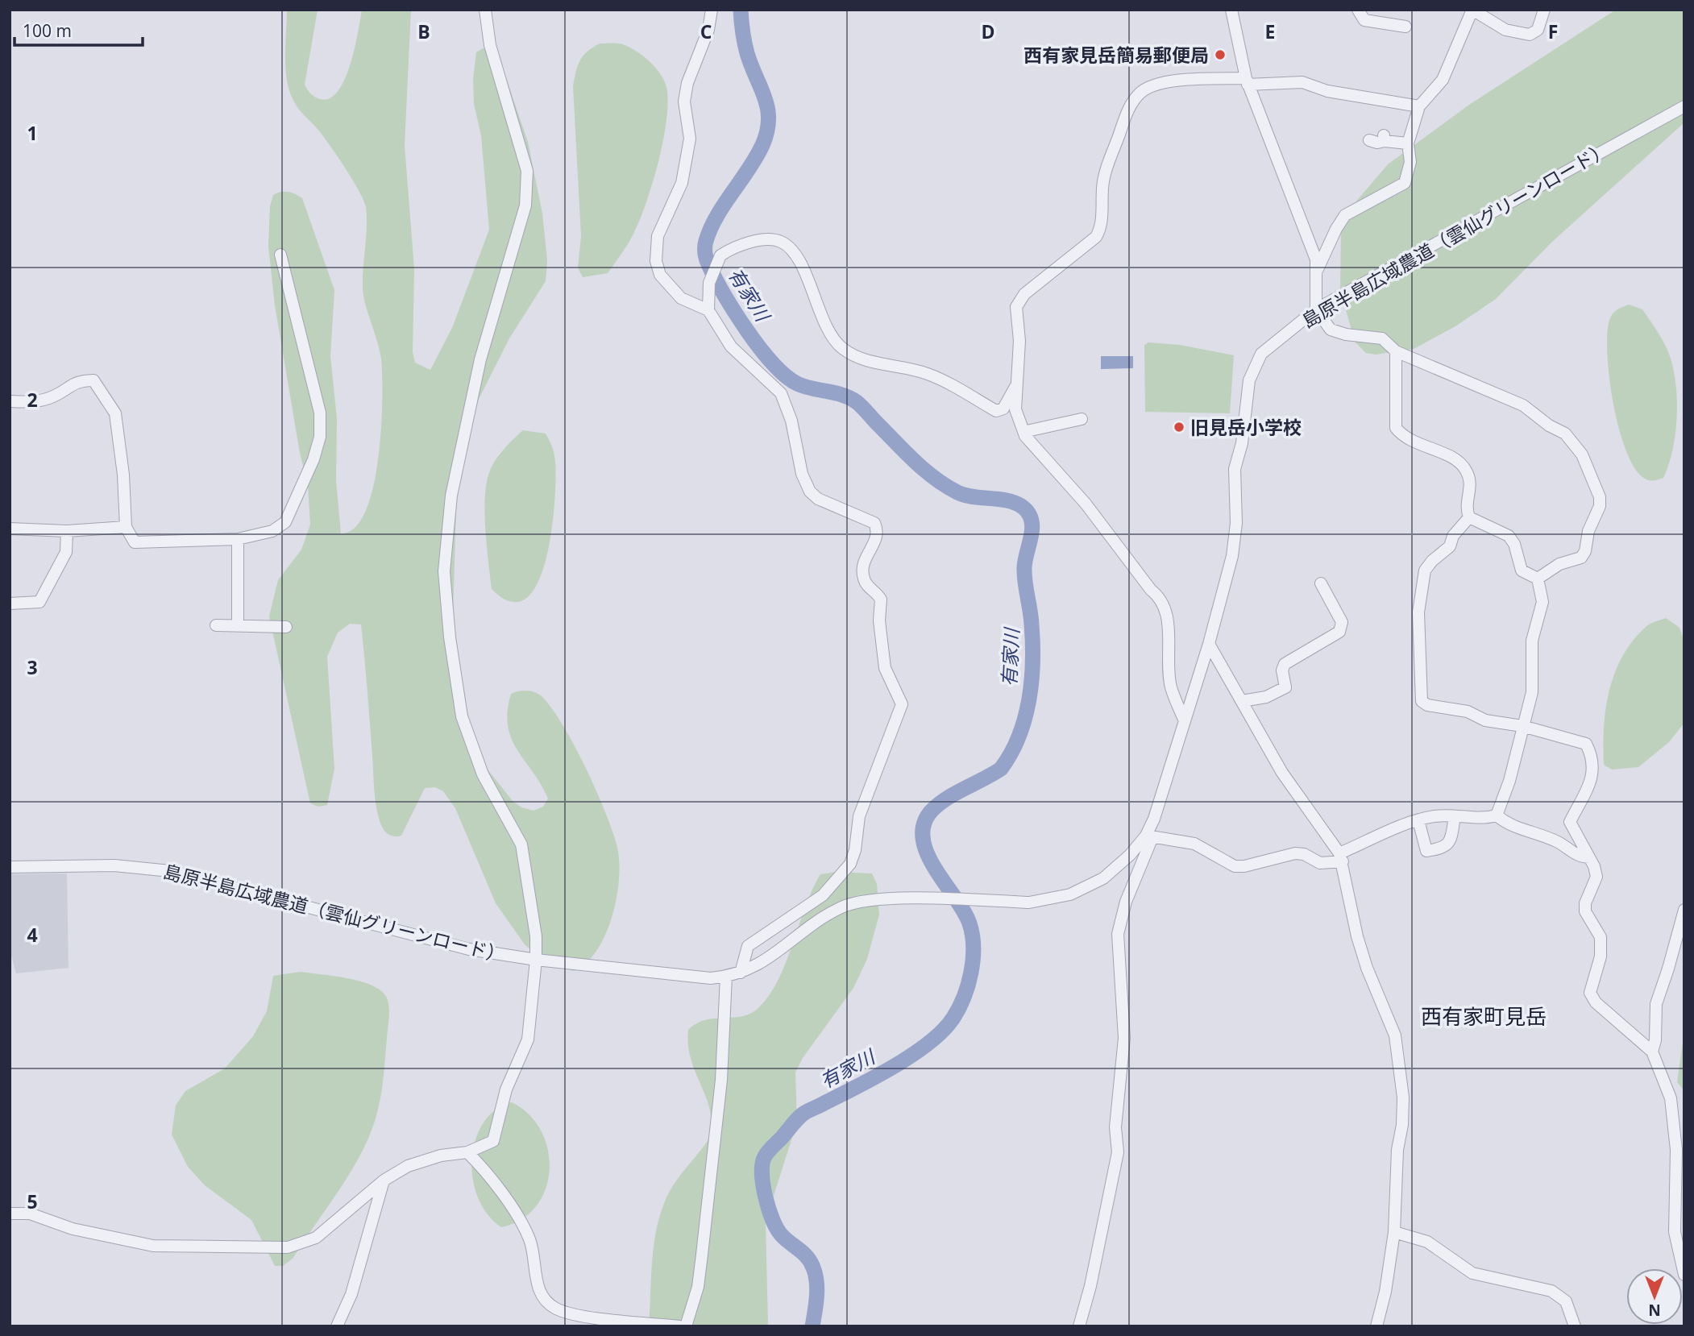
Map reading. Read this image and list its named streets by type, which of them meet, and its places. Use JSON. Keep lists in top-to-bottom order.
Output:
{
  "streets": {
    "street": ["島原半島広域農道（雲仙グリーンロード）"]
  },
  "districts": ["西有家町見岳"],
  "water": ["有家川"],
  "places": ["西有家見岳簡易郵便局", "旧見岳小学校"],
  "scale_bar": "100 m",
  "north": "bottom",
  "grid": {
    "columns": [
      "B",
      "C",
      "D",
      "E",
      "F"
    ],
    "rows": [
      "1",
      "2",
      "3",
      "4",
      "5"
    ]
  }
}
